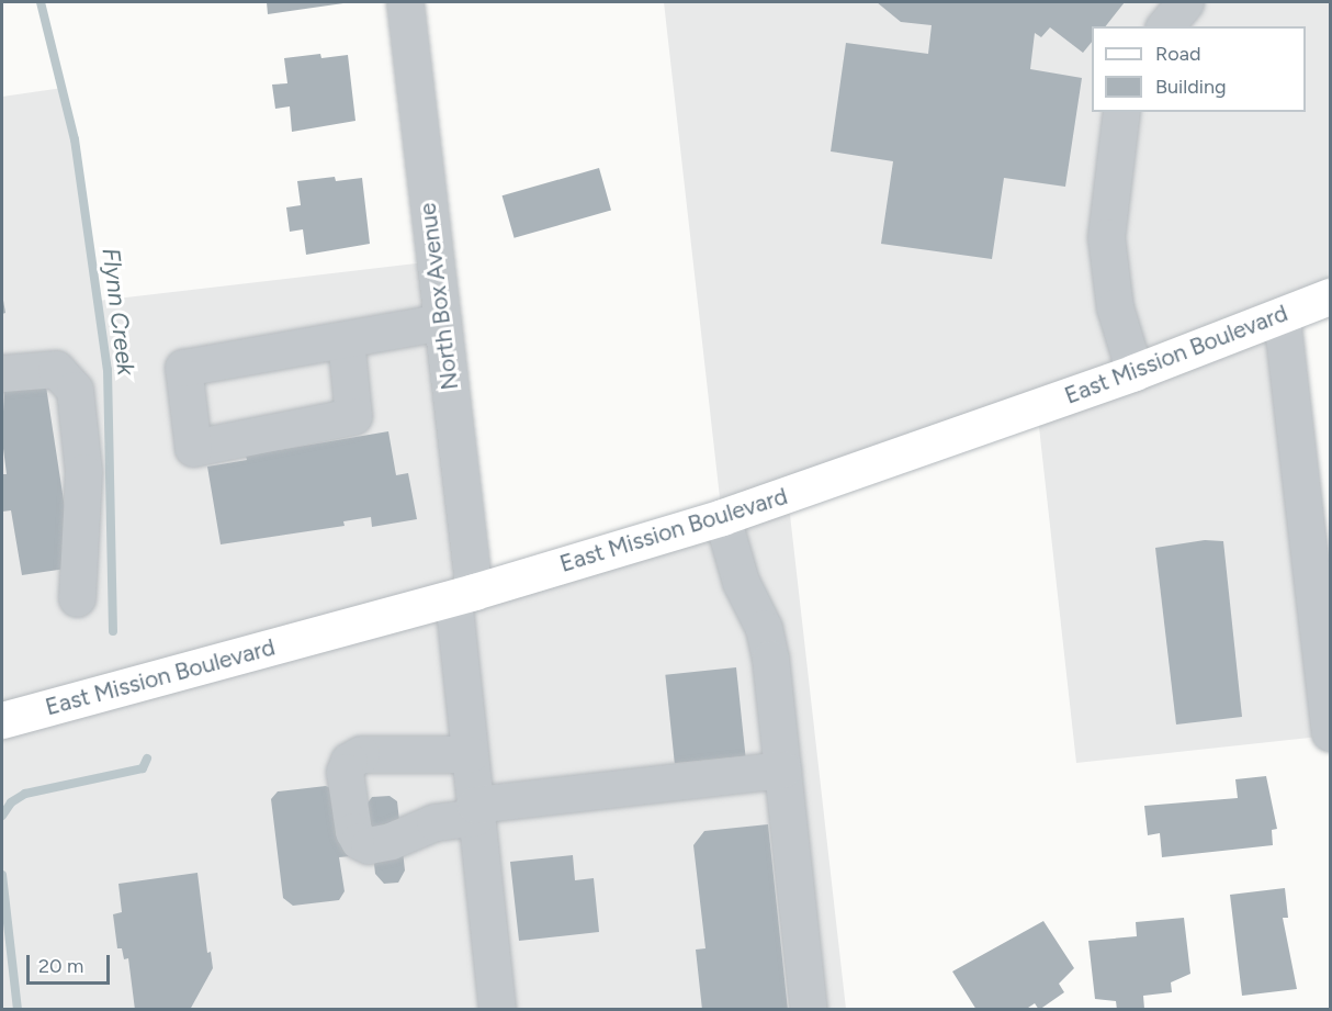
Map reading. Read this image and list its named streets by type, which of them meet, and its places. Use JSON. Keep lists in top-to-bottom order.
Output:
{
  "streets": {
    "main road": ["East Mission Boulevard"],
    "street": ["North Box Avenue"]
  },
  "crossings": [
    ["North Box Avenue", "East Mission Boulevard"]
  ],
  "water": ["Flynn Creek"],
  "legend": ["Road", "Building"],
  "scale_bar": "20 m"
}
